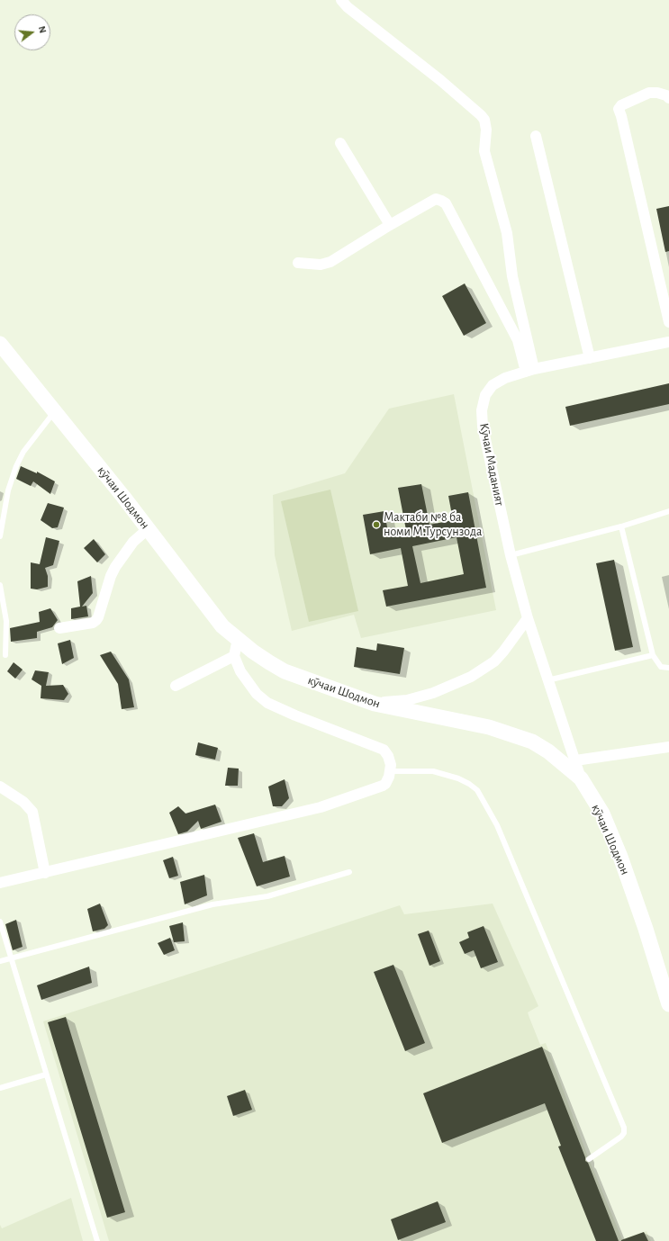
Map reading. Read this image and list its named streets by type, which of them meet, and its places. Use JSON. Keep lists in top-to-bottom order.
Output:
{
  "streets": {
    "main road": ["кӯчаи Шодмон"],
    "street": ["Кӯчаи Маданият"]
  },
  "crossings": [
    ["Кӯчаи Маданият", "кӯчаи Шодмон"]
  ],
  "places": ["Мактаби №8 ба номи М.Турсунзода"],
  "north": "right"
}
